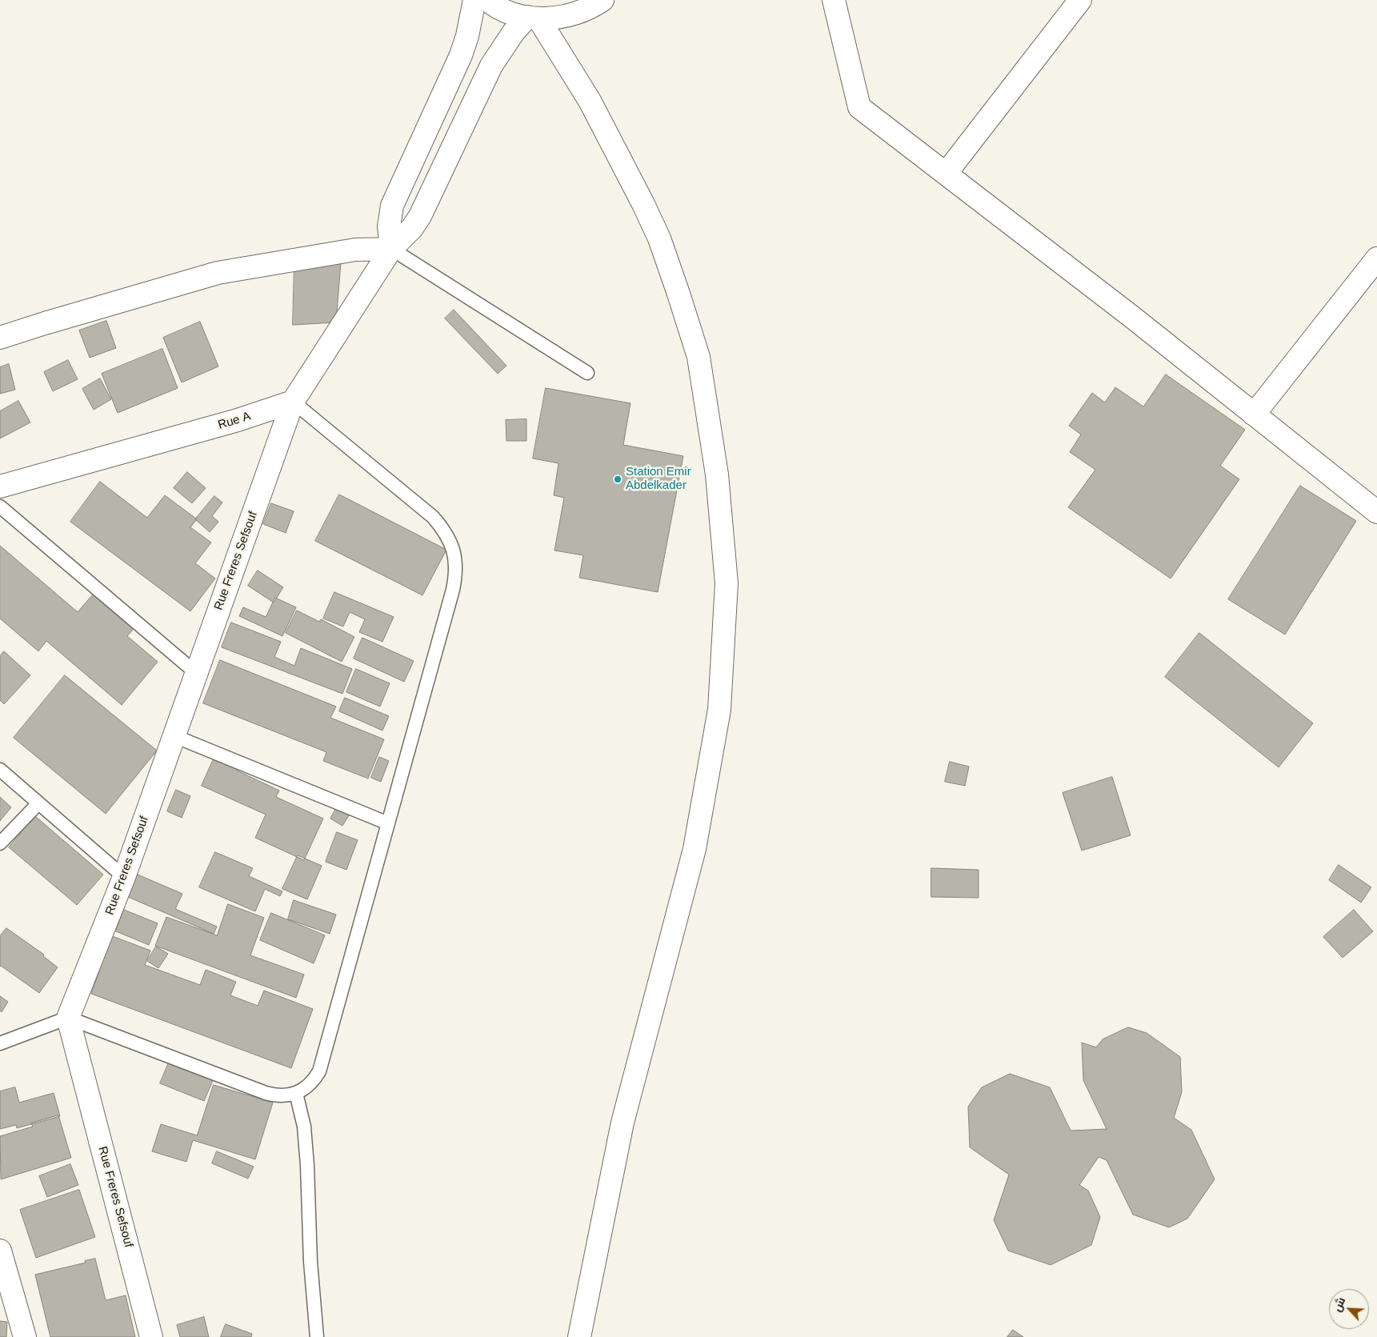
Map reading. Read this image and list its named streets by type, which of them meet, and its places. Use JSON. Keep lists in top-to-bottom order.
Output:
{
  "streets": {
    "main road": ["Rue A", "Rue Freres Sefsouf"]
  },
  "crossings": [
    ["Rue A", "Rue Freres Sefsouf"]
  ],
  "places": ["Station Emir Abdelkader"],
  "north": "top left"
}
